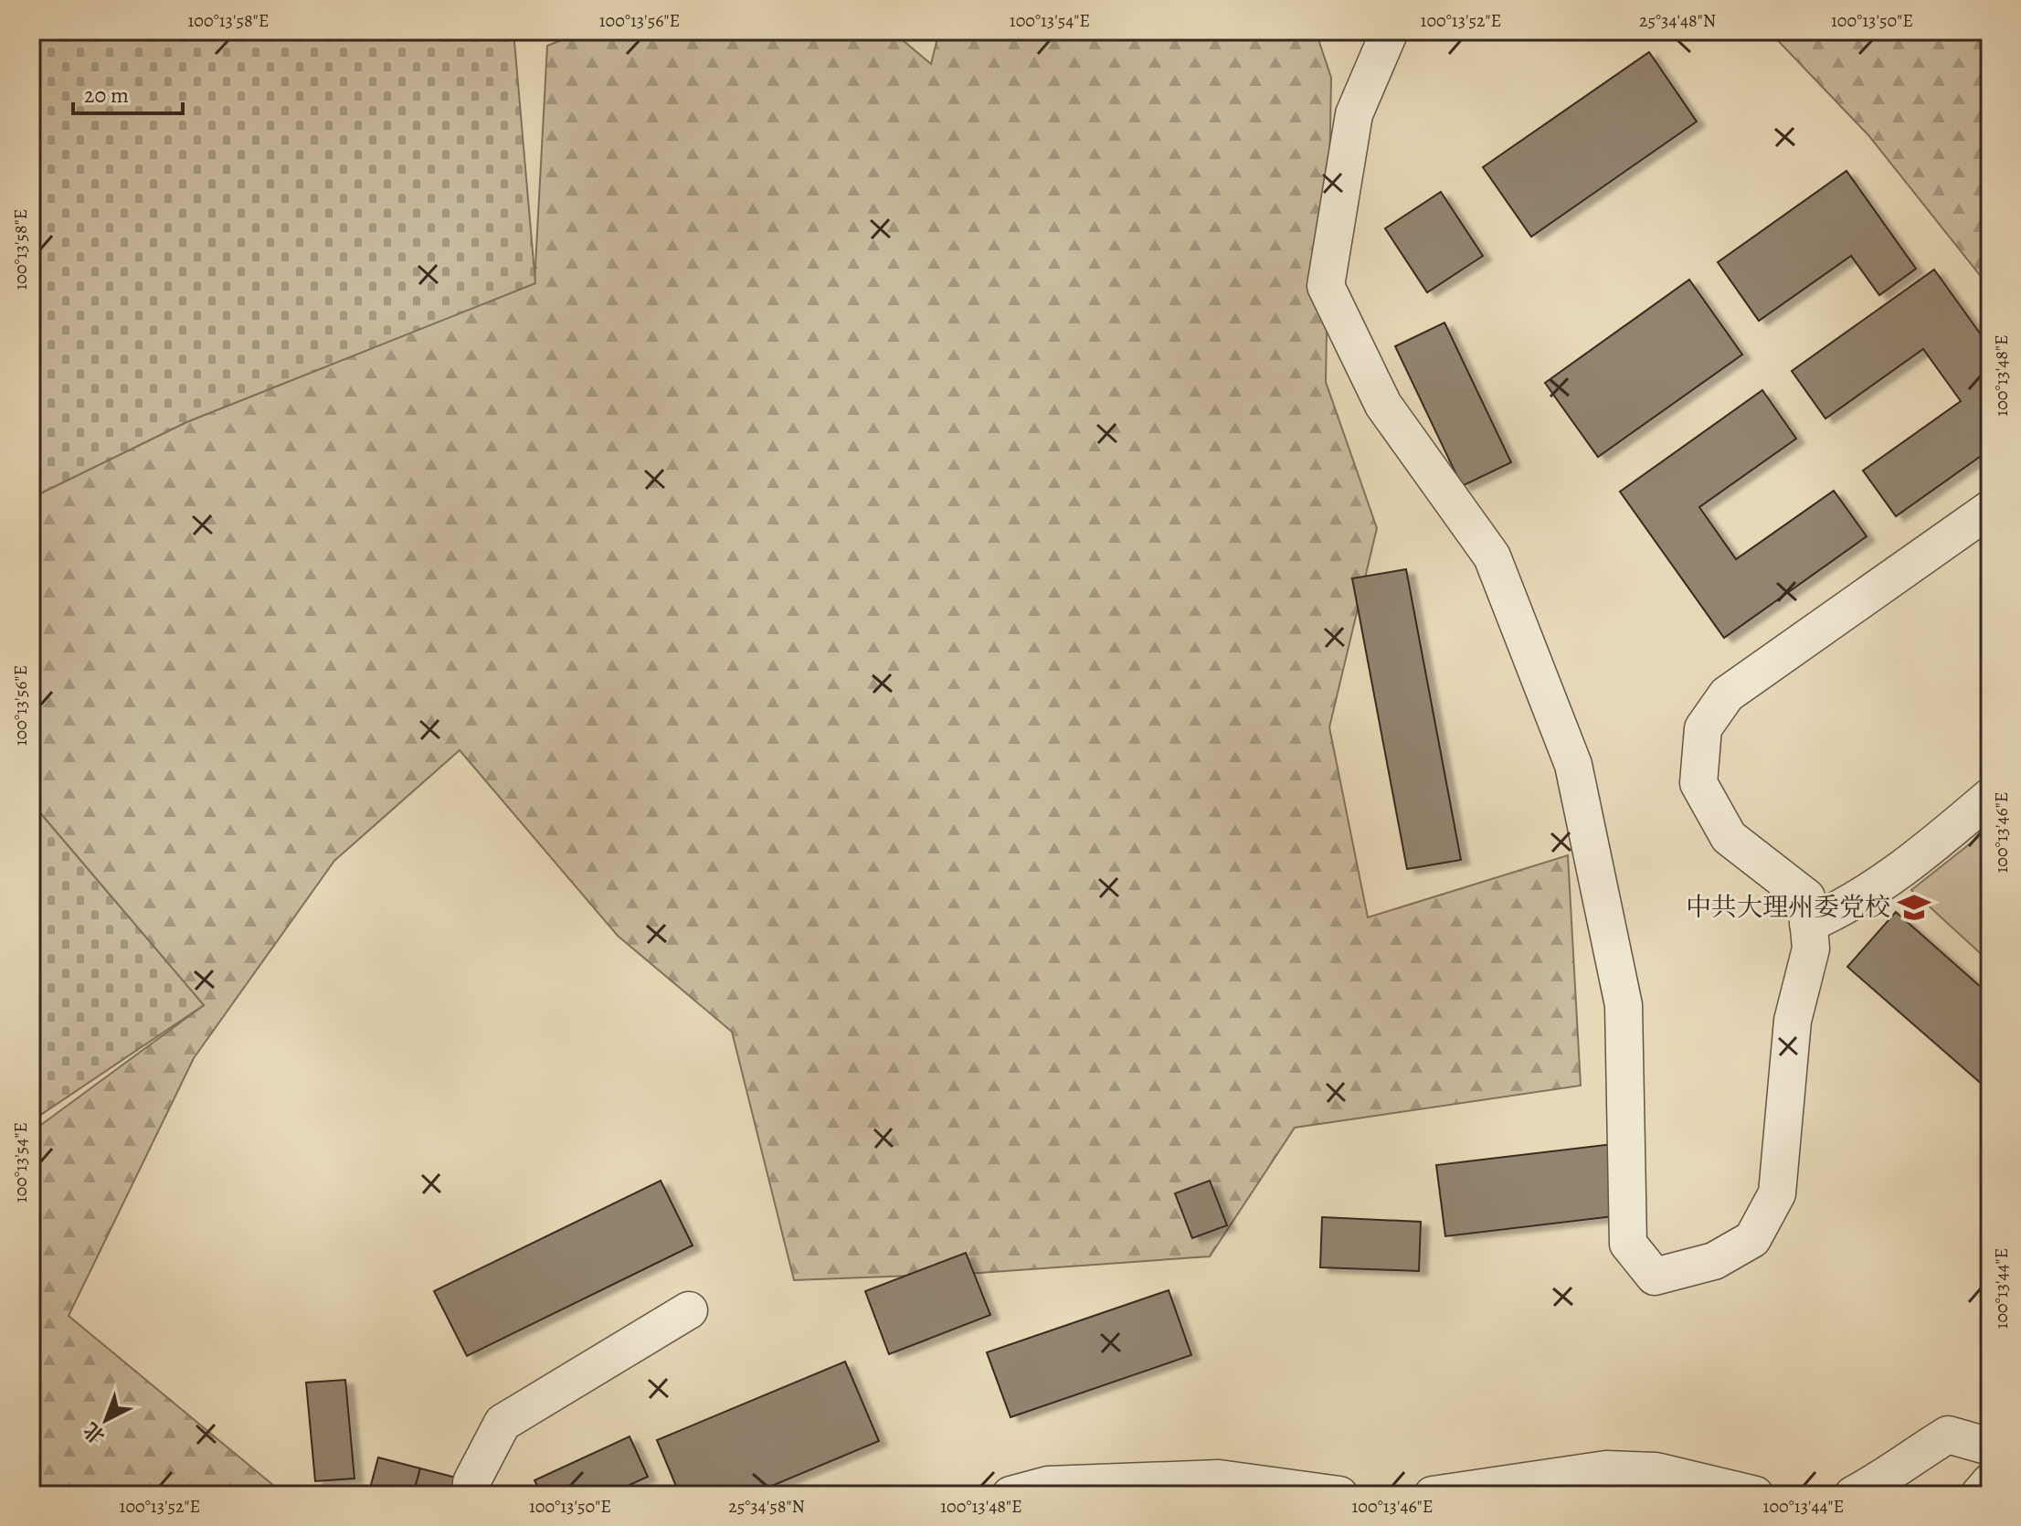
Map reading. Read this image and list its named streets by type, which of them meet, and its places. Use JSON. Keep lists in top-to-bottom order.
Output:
{
  "places": {
    "school or university": ["中共大理州委党校"]
  },
  "scale_bar": "20 m",
  "north": "bottom left",
  "coordinates": [
    "100°13'58\"E",
    "100°13'56\"E",
    "100°13'54\"E",
    "100°13'52\"E",
    "25°34'48\"N",
    "100°13'50\"E",
    "100°13'48\"E",
    "100°13'46\"E",
    "100°13'44\"E",
    "25°34'58\"N"
  ]
}
